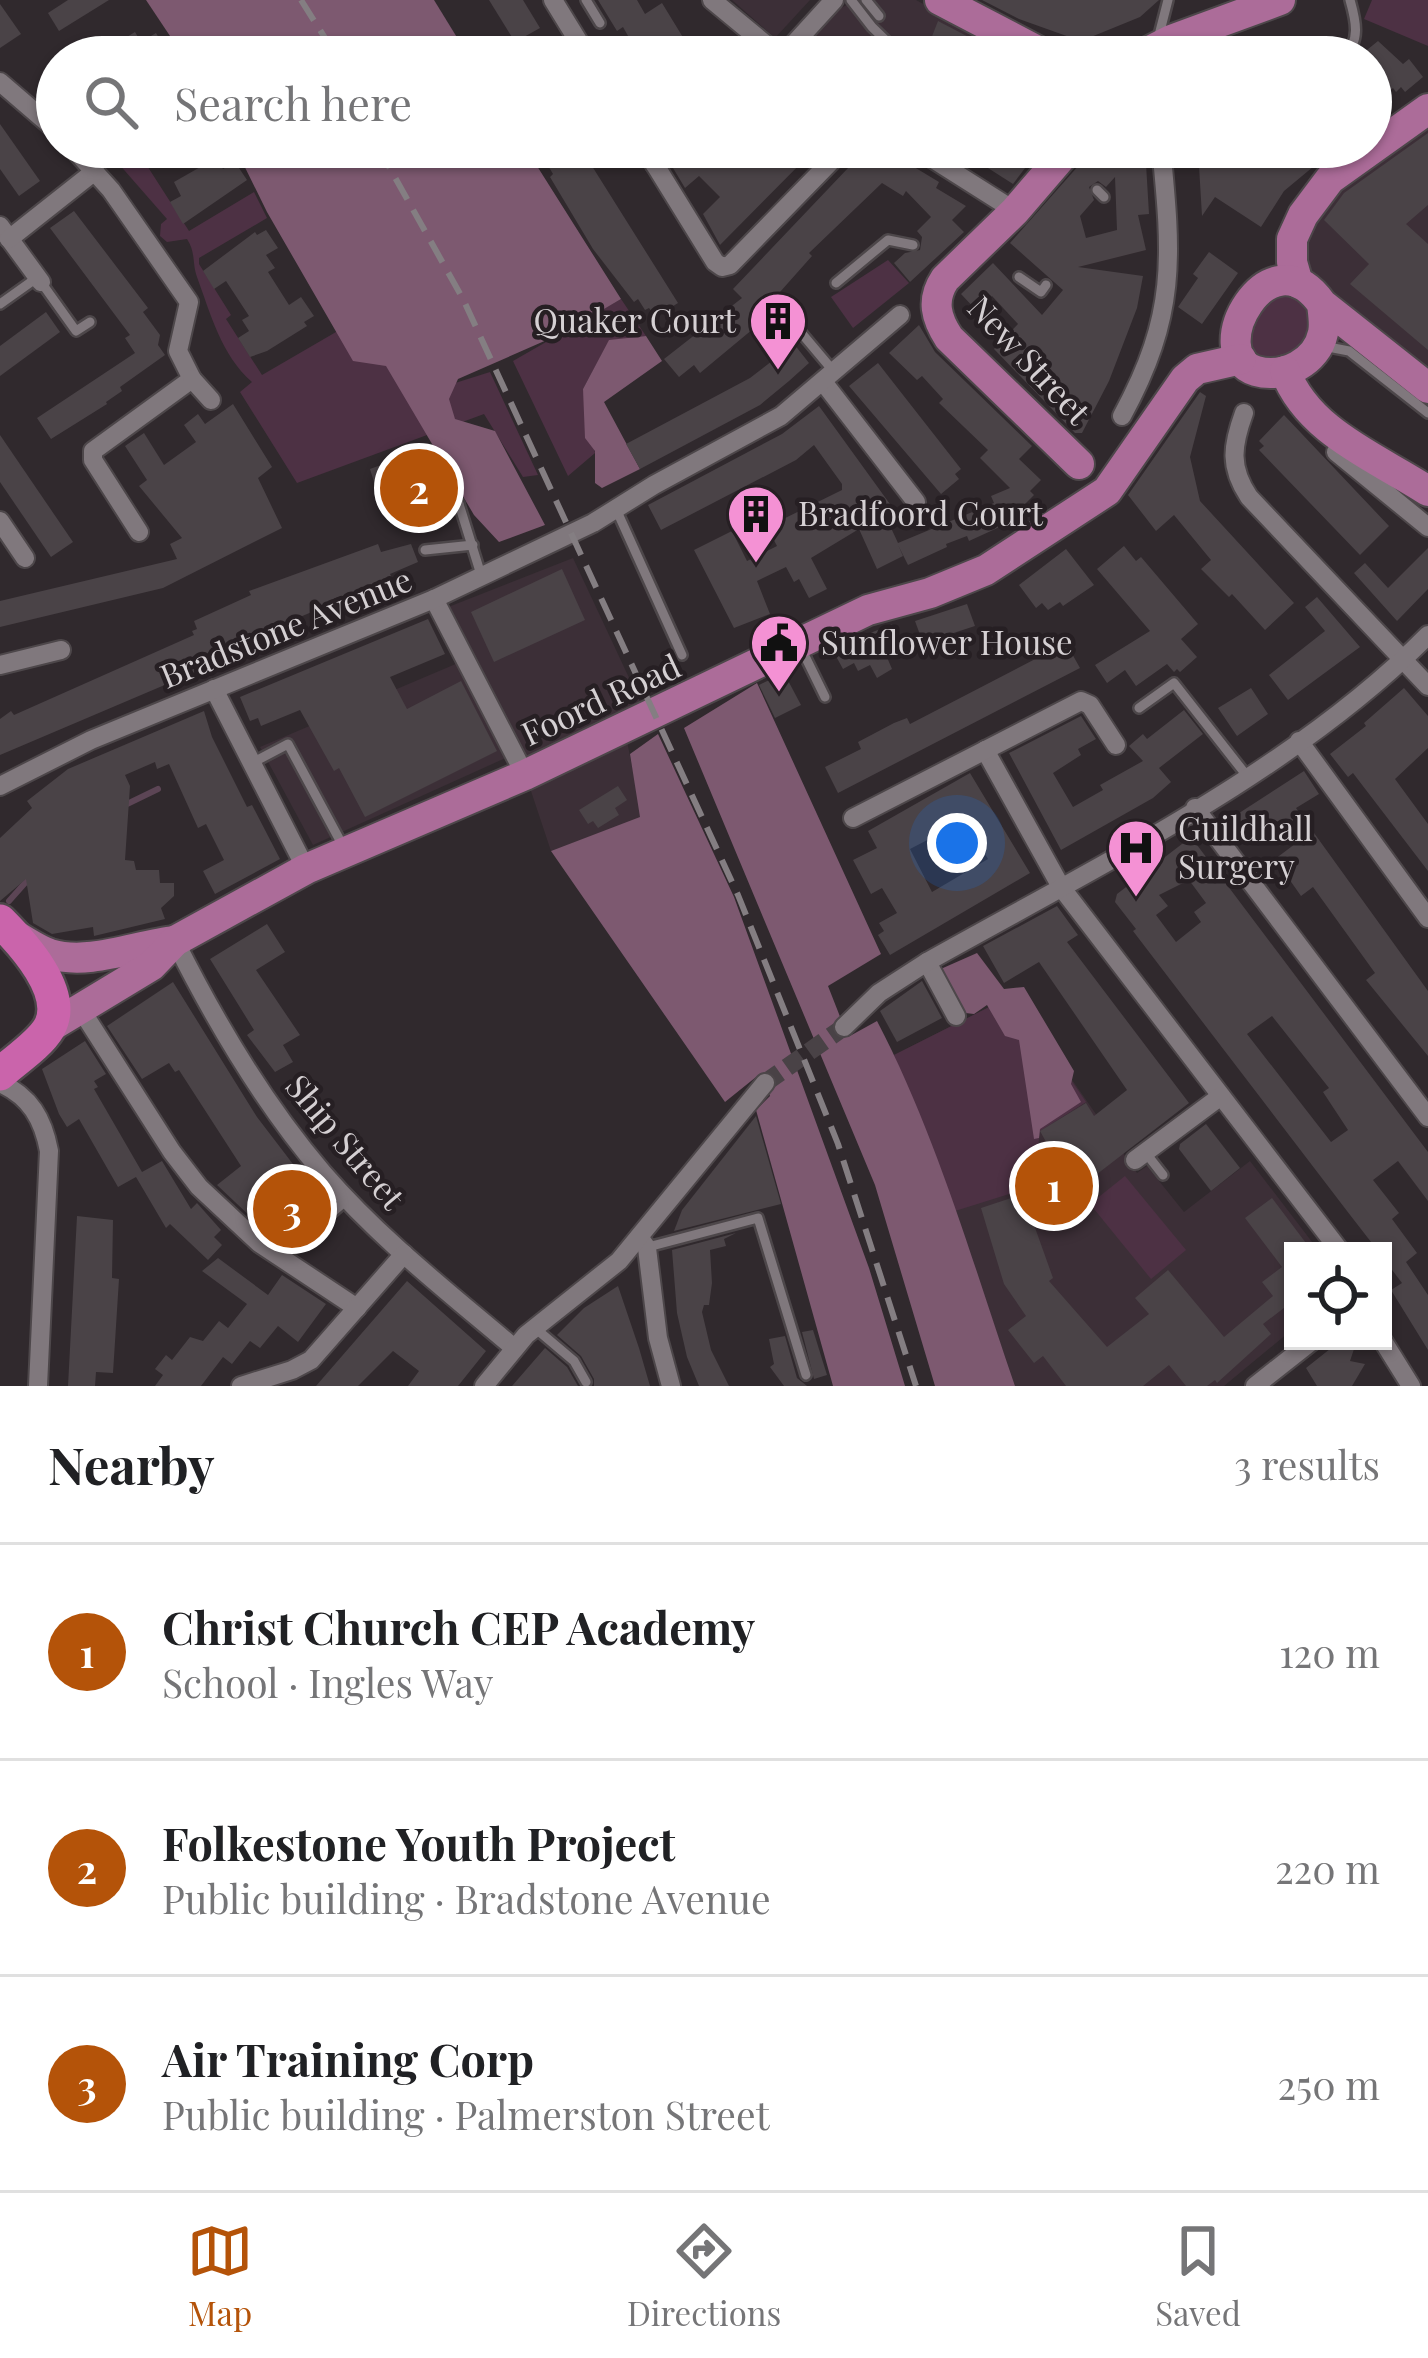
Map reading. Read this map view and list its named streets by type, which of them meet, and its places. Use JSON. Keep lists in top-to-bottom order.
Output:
{
  "streets": {
    "main road": ["New Street", "Foord Road"],
    "street": ["Bradstone Avenue", "Ship Street"]
  },
  "crossings": [
    ["Foord Road", "Ship Street"]
  ],
  "places": {
    "building": ["Quaker Court", "Bradfoord Court"],
    "public building": ["Sunflower House"],
    "hospital": ["Guildhall Surgery"]
  },
  "page": {
    "search": "Search here",
    "pins": ["2", "1", "3"],
    "heading": ["Nearby", "3 results"],
    "list": [
      {
        "mark": "1",
        "name": "Christ Church CEP Academy",
        "note": "School · Ingles Way",
        "value": "120 m"
      },
      {
        "mark": "2",
        "name": "Folkestone Youth Project",
        "note": "Public building · Bradstone Avenue",
        "value": "220 m"
      },
      {
        "mark": "3",
        "name": "Air Training Corp",
        "note": "Public building · Palmerston Street",
        "value": "250 m"
      }
    ],
    "nav": ["Map", "Directions", "Saved"]
  }
}
